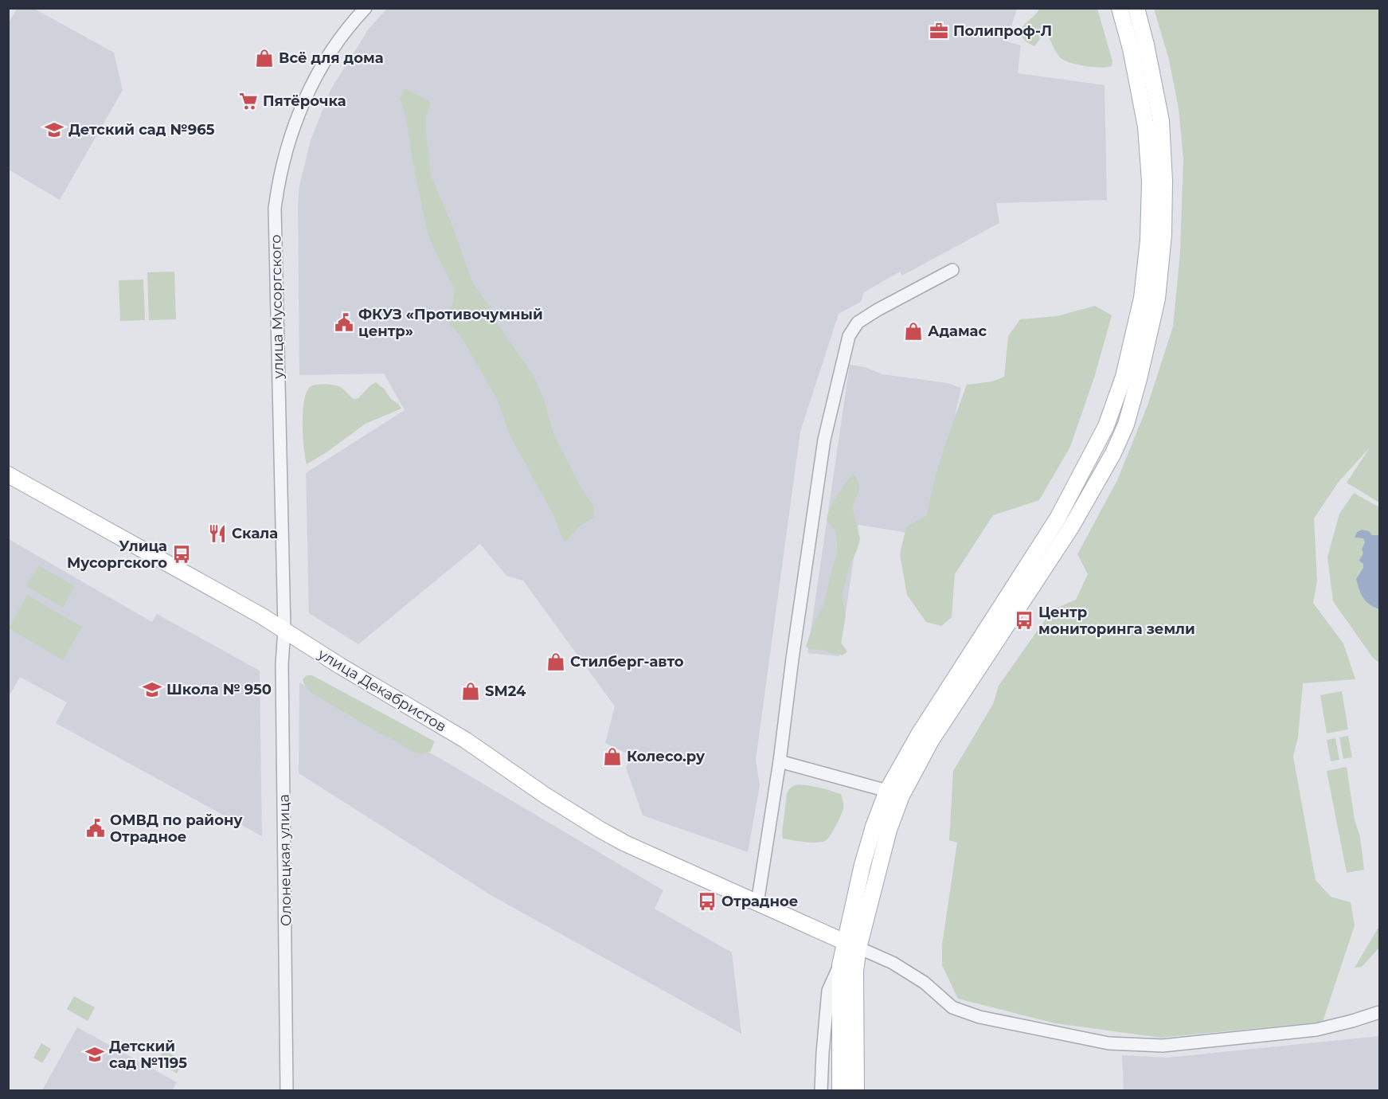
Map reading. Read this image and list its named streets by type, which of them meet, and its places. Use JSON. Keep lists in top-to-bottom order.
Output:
{
  "streets": {
    "main road": ["улица Декабристов"],
    "street": ["улица Мусоргского", "Олонецкая улица"]
  },
  "crossings": [
    ["улица Мусоргского", "улица Декабристов"],
    ["улица Мусоргского", "Олонецкая улица"],
    ["улица Декабристов", "Олонецкая улица"]
  ],
  "places": {
    "office": ["Полипроф-Л"],
    "shop": [
      "Всё для дома",
      "Адамас",
      "Стилберг-авто",
      "SM24",
      "Колесо.ру"
    ],
    "supermarket": ["Пятёрочка"],
    "school or university": ["Детский сад №965", "Школа № 950", "Детский сад №1195"],
    "public building": ["ФКУЗ «Противочумный центр»", "ОМВД по району Отрадное"],
    "restaurant": ["Скала"],
    "bus stop": ["Улица Мусоргского", "Центр мониторинга земли", "Отрадное"]
  }
}
